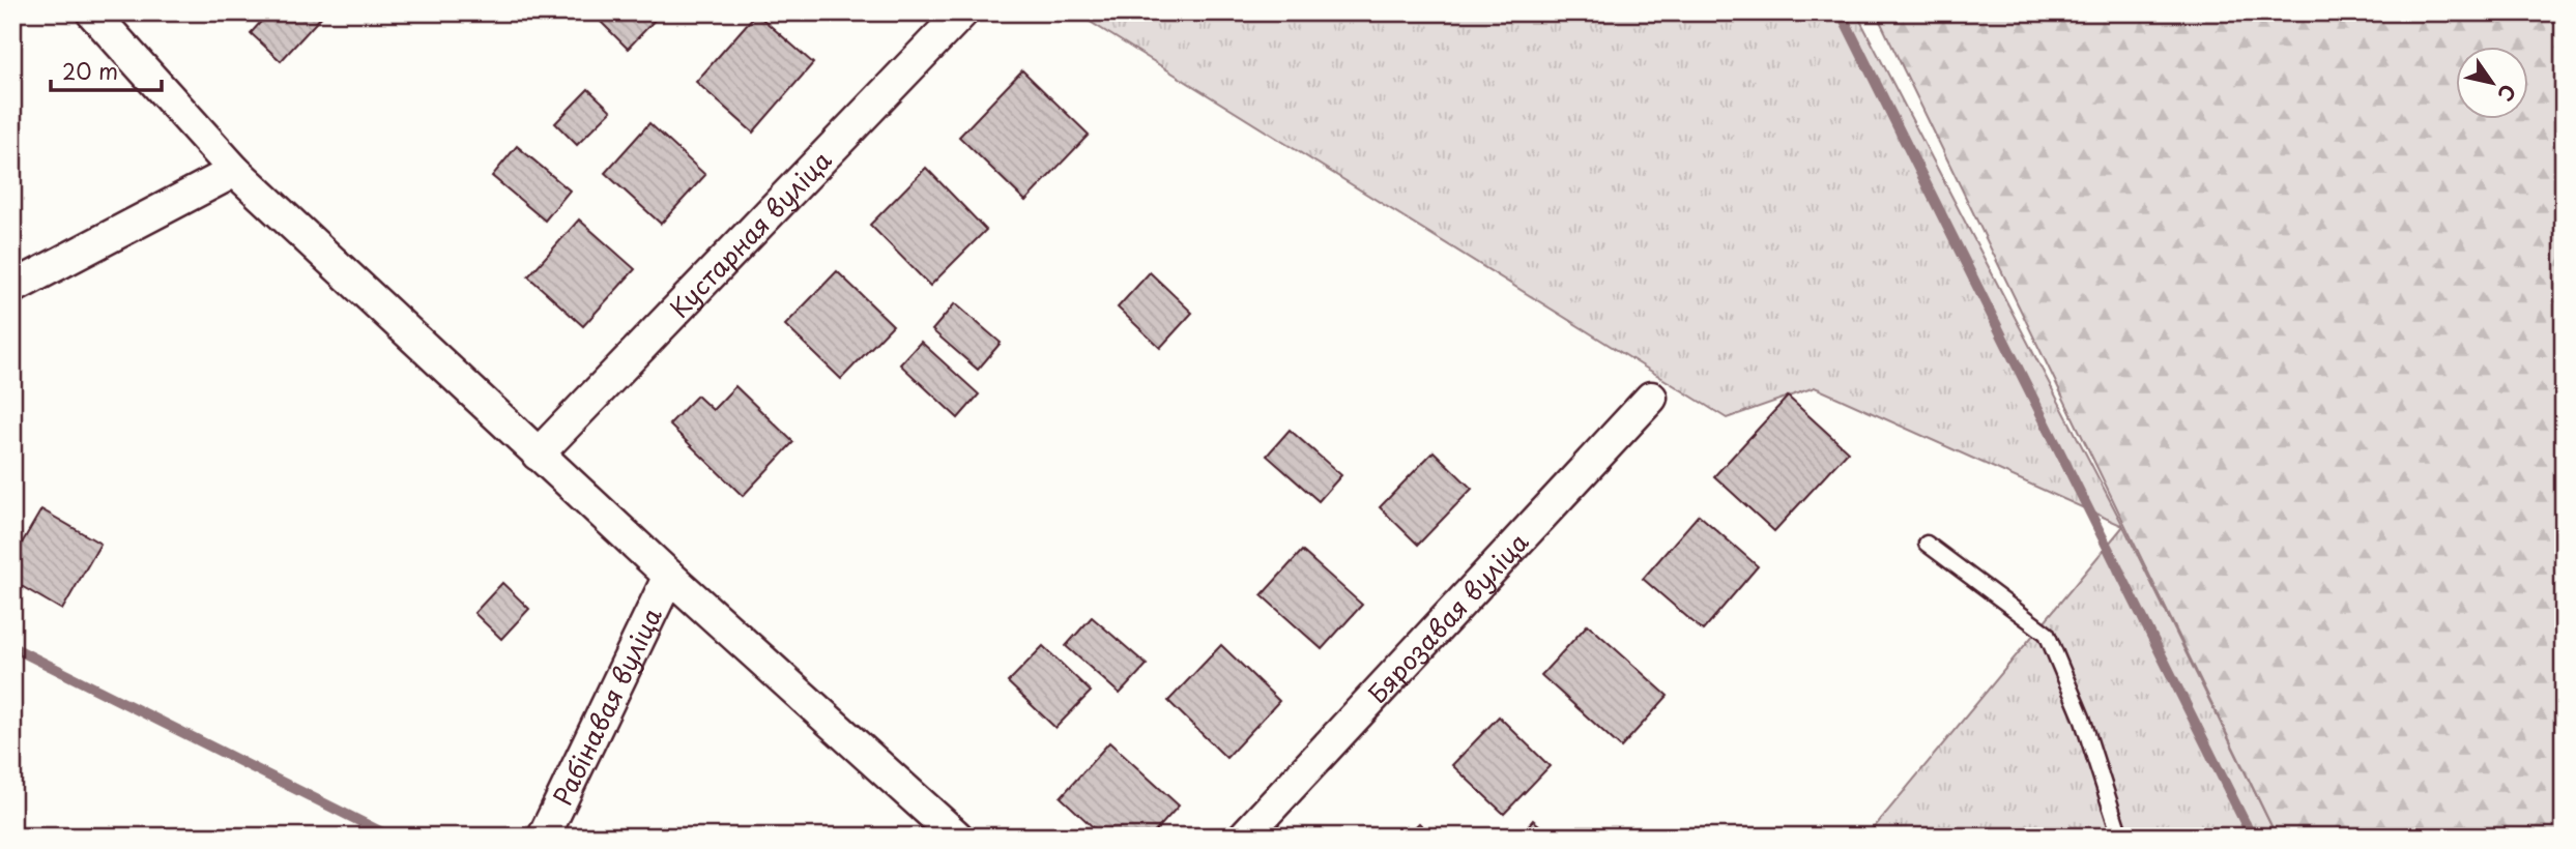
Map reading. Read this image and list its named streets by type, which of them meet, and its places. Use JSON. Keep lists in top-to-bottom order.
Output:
{
  "streets": {
    "street": ["Кустарная вуліца", "Бярозавая вуліца", "Рабінавая вуліца"]
  },
  "scale_bar": "20 m",
  "north": "bottom right"
}
